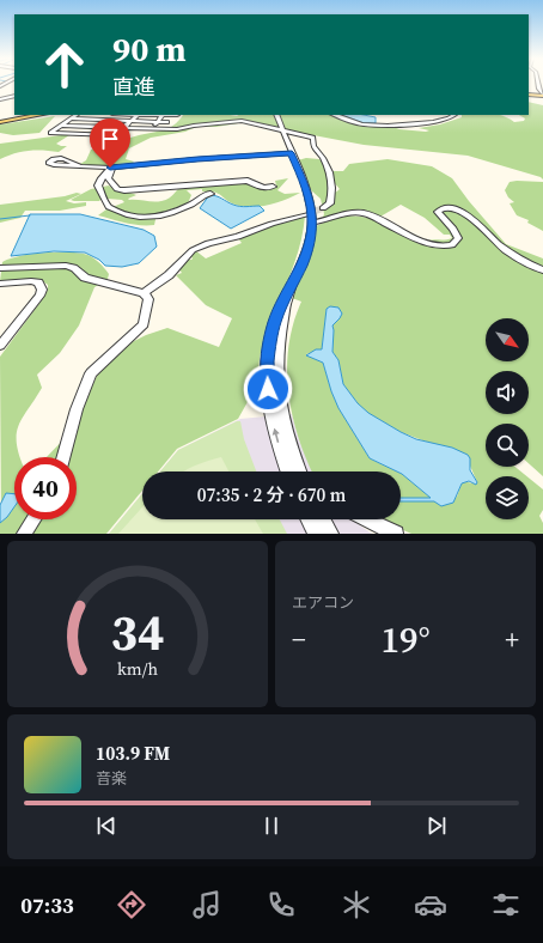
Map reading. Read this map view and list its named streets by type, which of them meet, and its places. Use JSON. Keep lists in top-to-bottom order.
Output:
{
  "north": "bottom right",
  "page": {
    "turn": ["90 m", "直進"],
    "limit": "40",
    "trip": "07:35 · 2 分 · 670 m",
    "tile": "エアコン",
    "heat": ["−", "19°", "+"],
    "song": ["103.9 FM", "音楽"],
    "tabs": "07:33",
    "gauge": ["34", "km/h"]
  }
}
